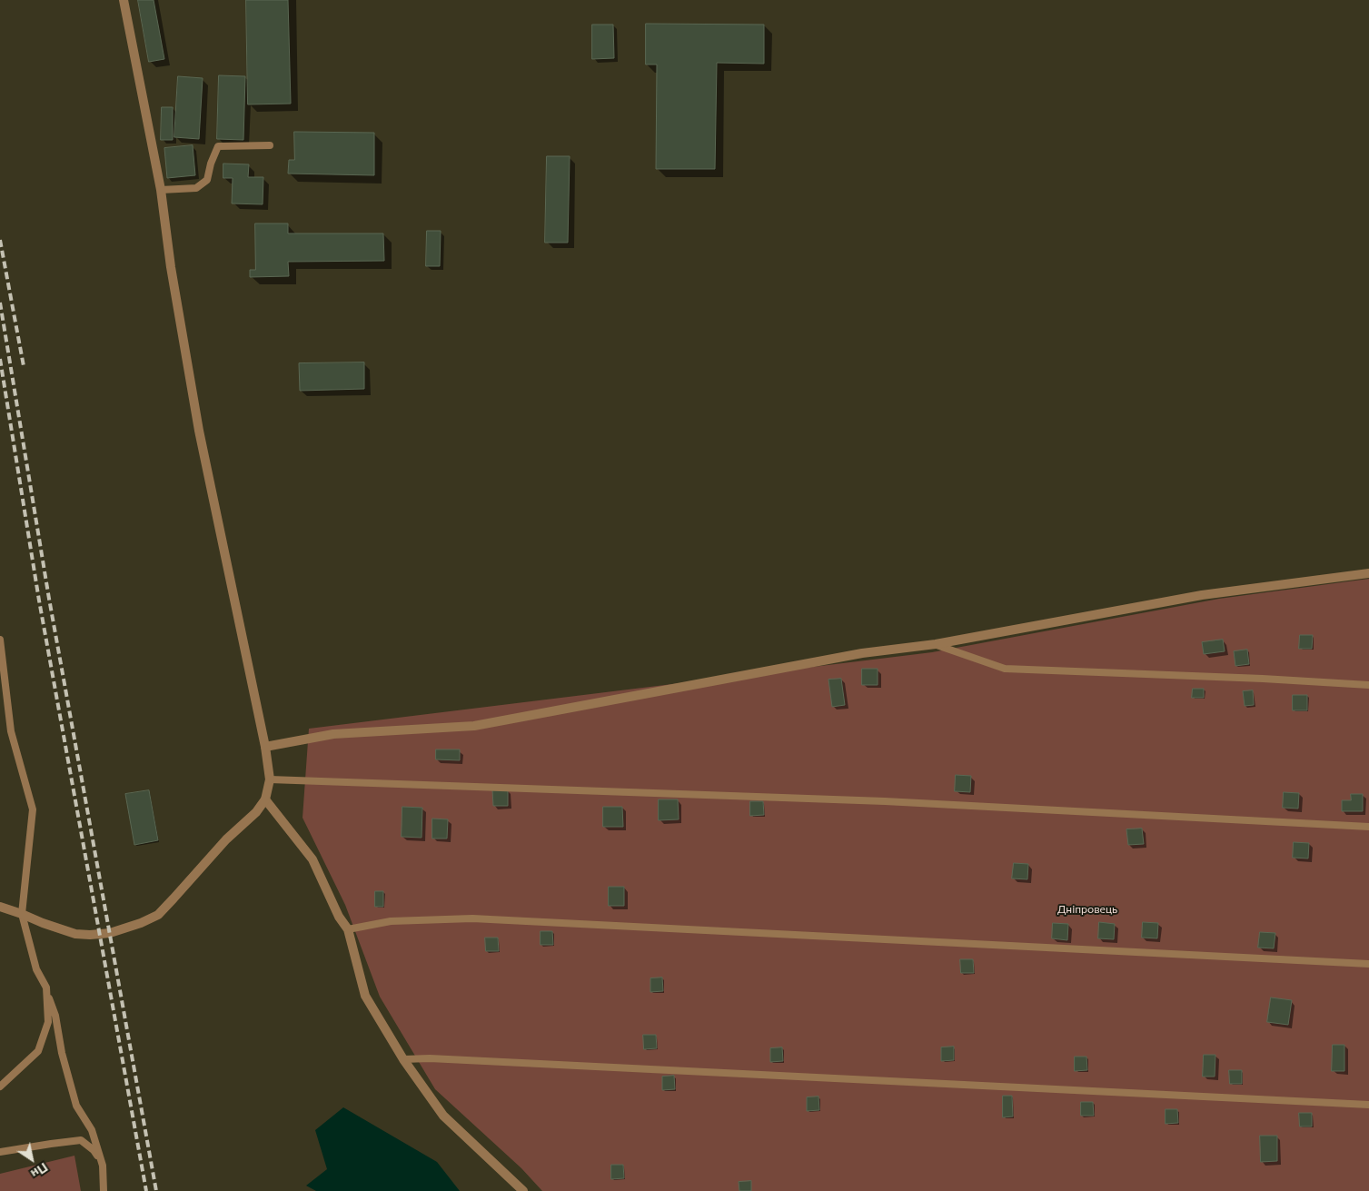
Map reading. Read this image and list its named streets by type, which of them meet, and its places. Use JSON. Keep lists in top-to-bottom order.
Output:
{
  "parks": ["Дніпровець"],
  "north": "bottom right"
}
